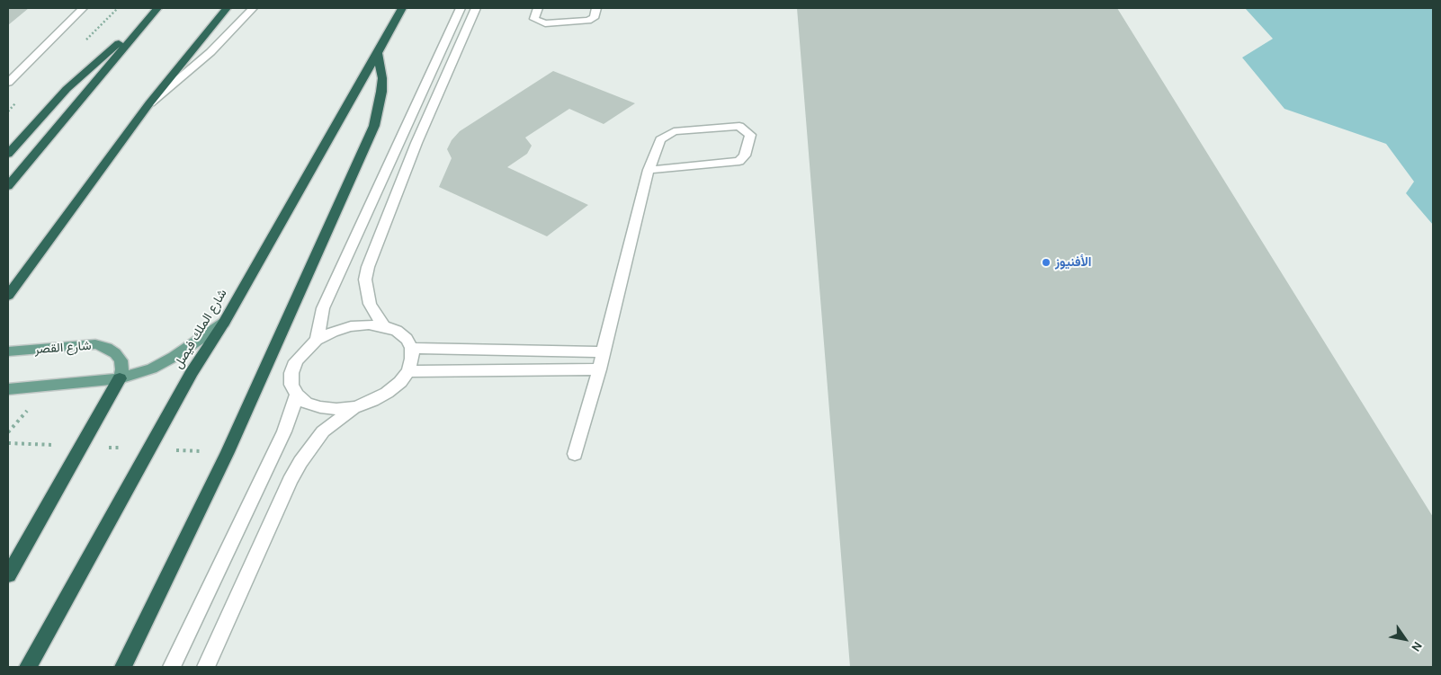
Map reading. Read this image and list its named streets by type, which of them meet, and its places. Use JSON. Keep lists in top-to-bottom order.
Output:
{
  "streets": {
    "highway": ["شارع الملك فيصل"],
    "main road": ["شارع القصر"]
  },
  "places": ["الأفنيوز"],
  "north": "bottom right"
}
